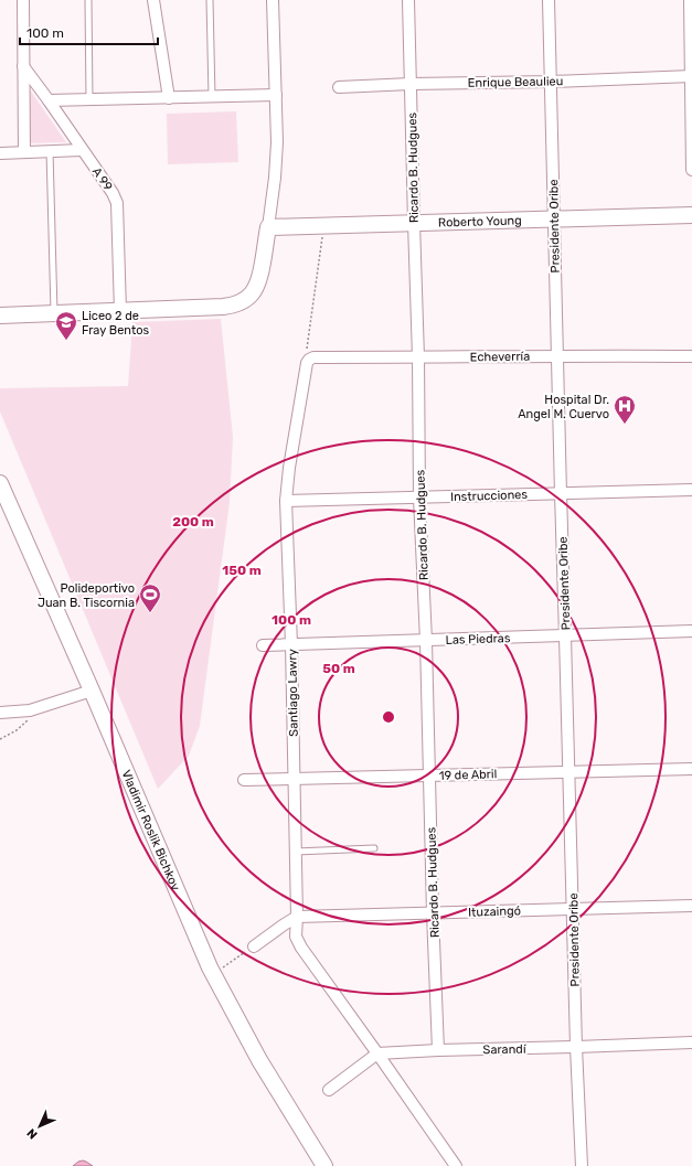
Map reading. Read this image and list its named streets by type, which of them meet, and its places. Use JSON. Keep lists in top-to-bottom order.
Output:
{
  "streets": {
    "street": [
      "Enrique Beaulieu",
      "Ricardo B. Hudgues",
      "A 99",
      "Roberto Young",
      "Presidente Oribe",
      "Echeverría",
      "Instrucciones",
      "Las Piedras",
      "Santiago Lawry",
      "19 de Abril",
      "Vladimir Roslik Bichkov",
      "Ituzaingó",
      "Sarandí"
    ]
  },
  "crossings": [
    ["Enrique Beaulieu", "Ricardo B. Hudgues"],
    ["Enrique Beaulieu", "Presidente Oribe"],
    ["Ricardo B. Hudgues", "Roberto Young"],
    ["Ricardo B. Hudgues", "Echeverría"],
    ["Ricardo B. Hudgues", "Instrucciones"],
    ["Ricardo B. Hudgues", "Las Piedras"],
    ["Ricardo B. Hudgues", "19 de Abril"],
    ["Ricardo B. Hudgues", "Ituzaingó"],
    ["Ricardo B. Hudgues", "Sarandí"],
    ["Roberto Young", "Presidente Oribe"],
    ["Presidente Oribe", "Echeverría"],
    ["Presidente Oribe", "Instrucciones"],
    ["Presidente Oribe", "Las Piedras"],
    ["Presidente Oribe", "19 de Abril"],
    ["Presidente Oribe", "Ituzaingó"],
    ["Presidente Oribe", "Sarandí"],
    ["Echeverría", "Santiago Lawry"],
    ["Instrucciones", "Santiago Lawry"],
    ["Las Piedras", "Santiago Lawry"],
    ["Santiago Lawry", "19 de Abril"],
    ["Santiago Lawry", "Ituzaingó"],
    ["Santiago Lawry", "Sarandí"]
  ],
  "places": {
    "school or university": ["Liceo 2 de Fray Bentos"],
    "hospital": ["Hospital Dr. Angel M. Cuervo"],
    "sports": ["Polideportivo Juan B. Tiscornia"]
  },
  "scale_bar": "100 m",
  "north": "bottom left",
  "rings": [
    "200 m",
    "150 m",
    "100 m",
    "50 m"
  ]
}
